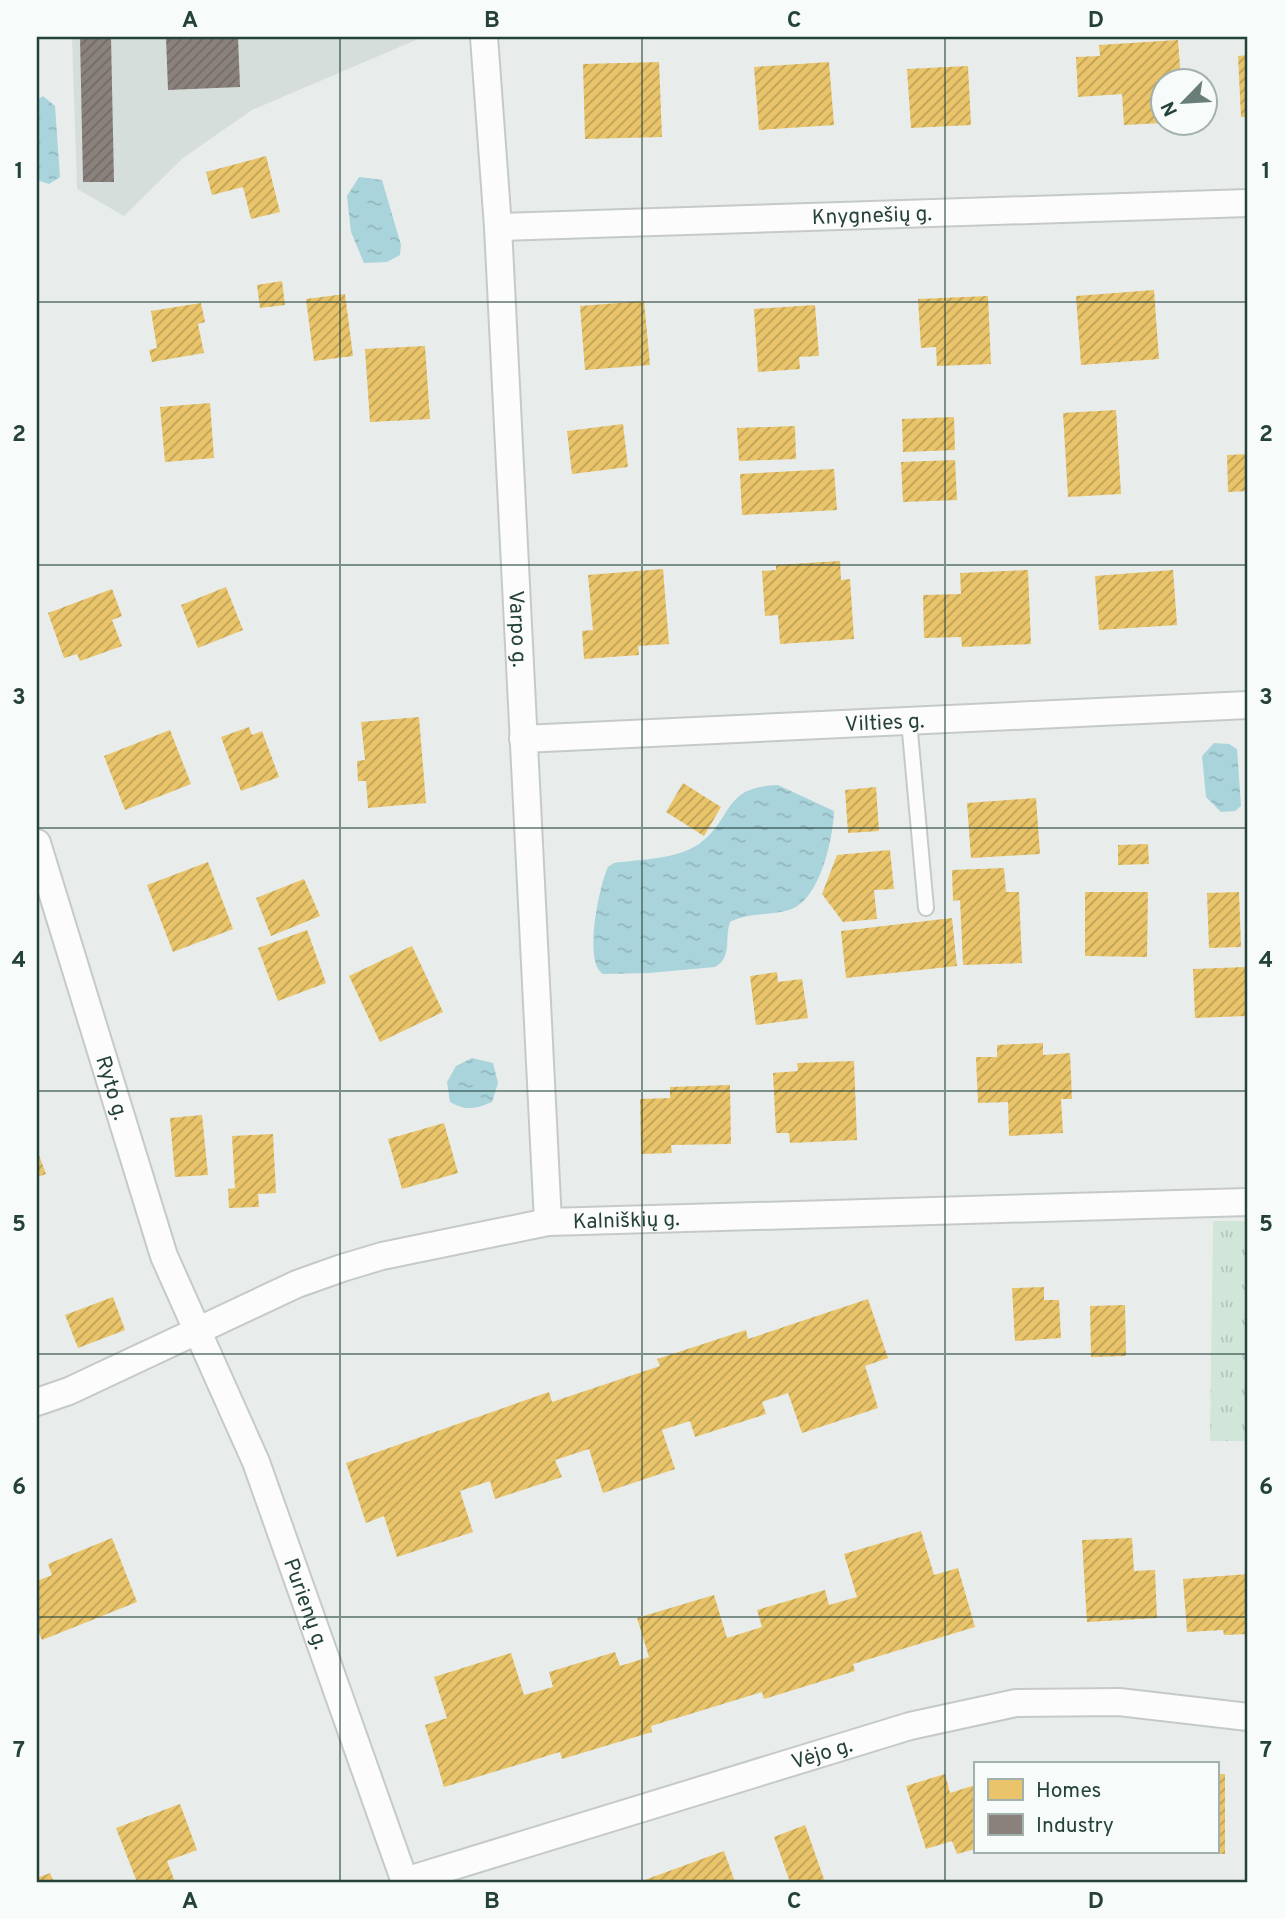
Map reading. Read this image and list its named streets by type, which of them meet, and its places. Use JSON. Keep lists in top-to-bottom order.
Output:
{
  "streets": {
    "street": [
      "Knygnešių g.",
      "Varpo g.",
      "Vilties g.",
      "Ryto g.",
      "Kalniškių g.",
      "Purienų g.",
      "Vėjo g."
    ]
  },
  "crossings": [
    ["Knygnešių g.", "Varpo g."],
    ["Varpo g.", "Vilties g."],
    ["Varpo g.", "Kalniškių g."],
    ["Ryto g.", "Kalniškių g."],
    ["Ryto g.", "Purienų g."],
    ["Kalniškių g.", "Purienų g."],
    ["Purienų g.", "Vėjo g."]
  ],
  "legend": ["Homes", "Industry"],
  "north": "bottom left",
  "grid": {
    "columns": [
      "A",
      "B",
      "C",
      "D"
    ],
    "rows": [
      "1",
      "2",
      "3",
      "4",
      "5",
      "6",
      "7"
    ]
  }
}
